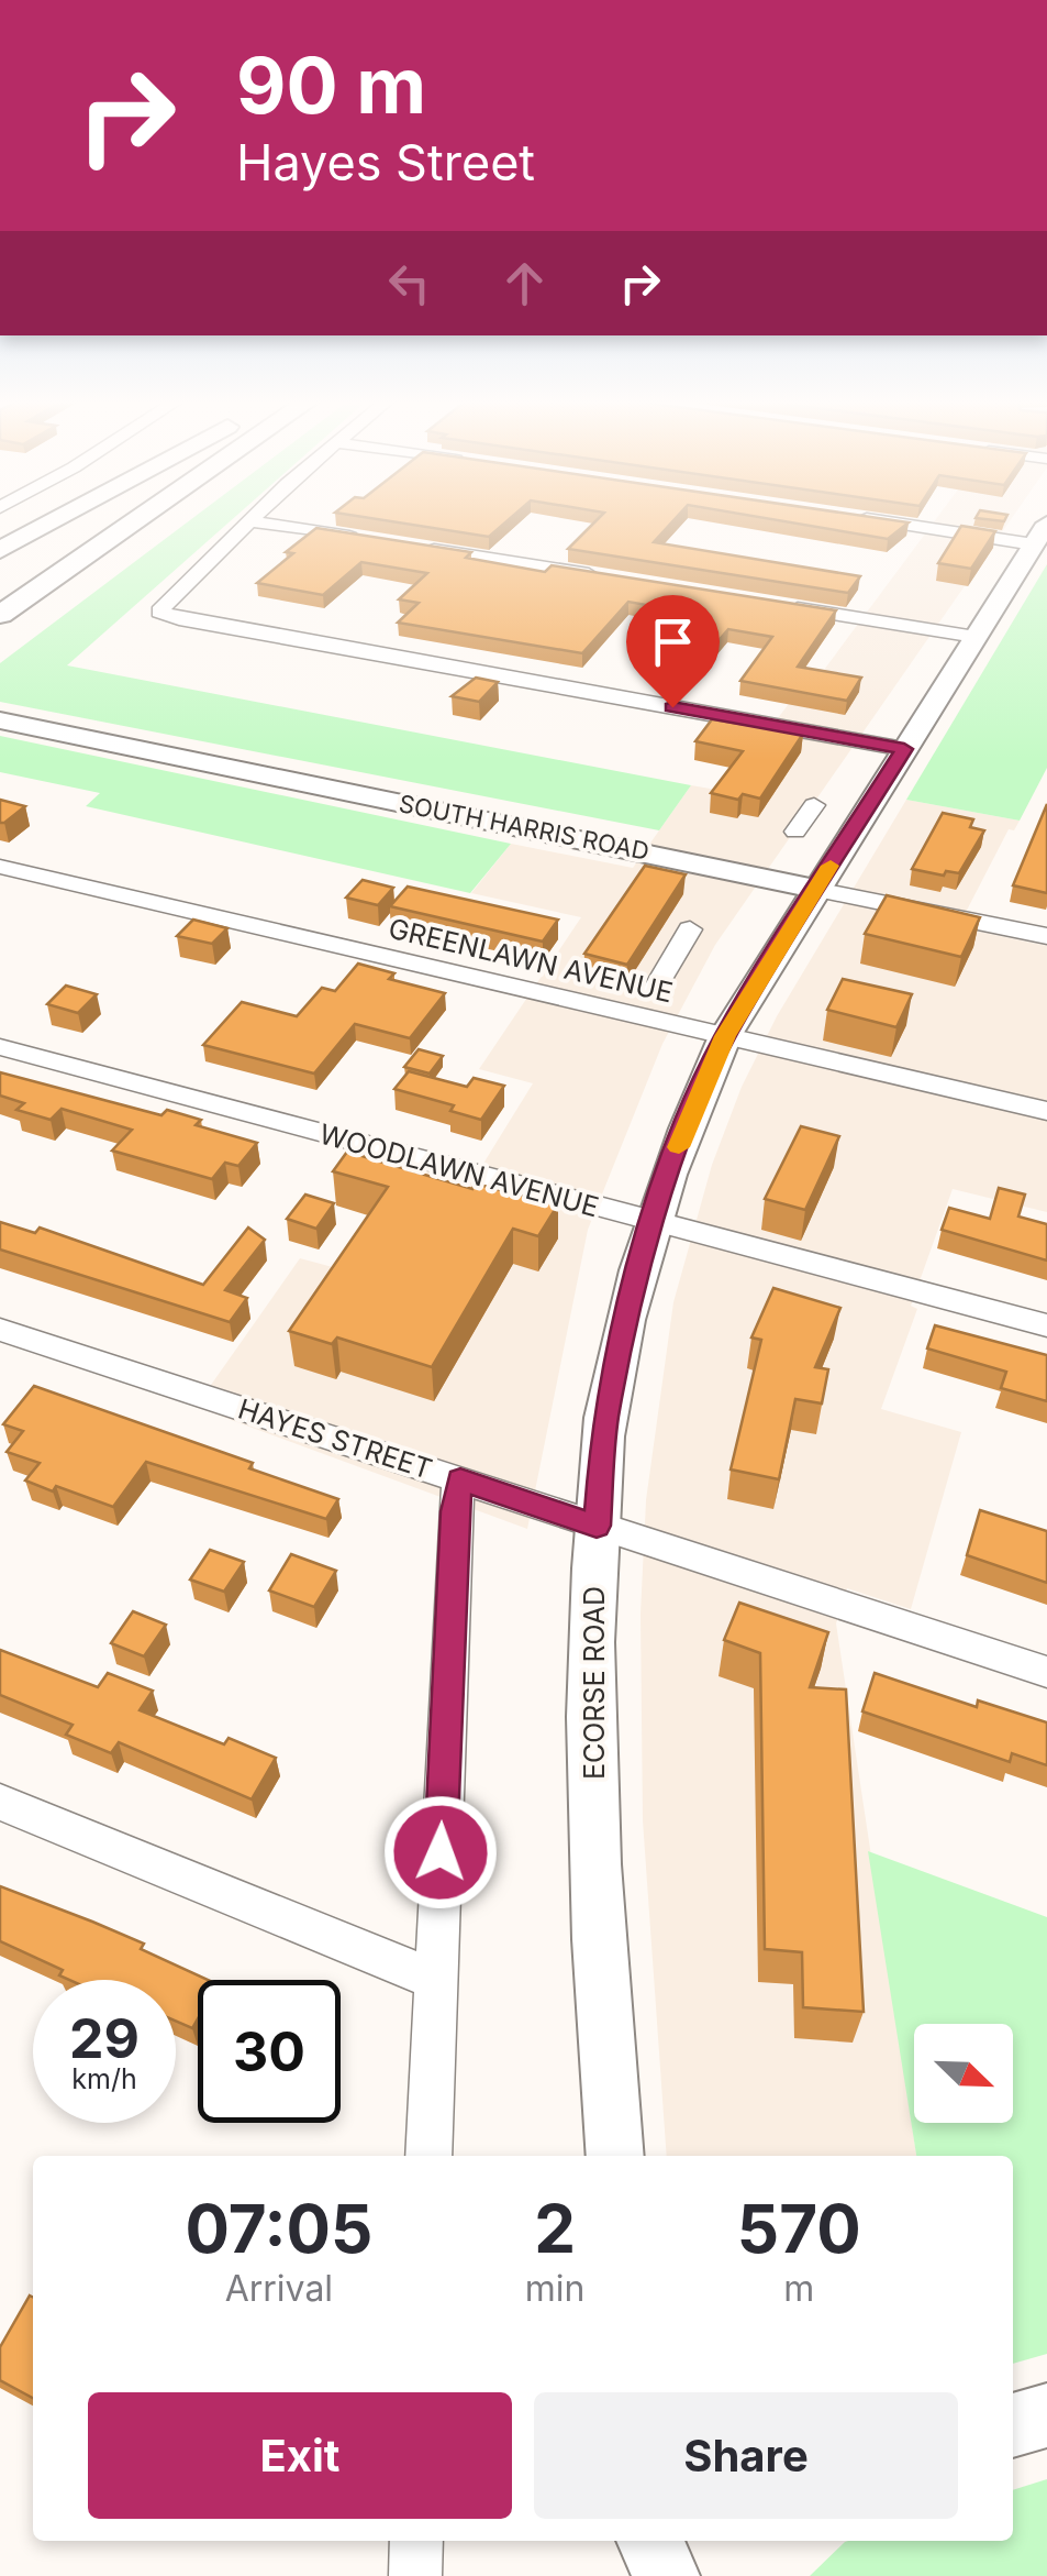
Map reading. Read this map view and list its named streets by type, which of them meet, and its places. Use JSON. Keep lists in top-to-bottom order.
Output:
{
  "streets": {
    "main road": ["SOUTH HARRIS ROAD", "ECORSE ROAD"],
    "street": ["GREENLAWN AVENUE", "WOODLAWN AVENUE", "HAYES STREET"]
  },
  "crossings": [
    ["SOUTH HARRIS ROAD", "ECORSE ROAD"],
    ["GREENLAWN AVENUE", "ECORSE ROAD"],
    ["WOODLAWN AVENUE", "ECORSE ROAD"],
    ["HAYES STREET", "ECORSE ROAD"]
  ],
  "north": "bottom right",
  "page": {
    "turn": ["90 m", "Hayes Street"],
    "speed": "29 km/h",
    "limit": "30",
    "eta": [
      "07:05",
      "Arrival",
      "2",
      "min",
      "570",
      "m"
    ],
    "buttons": ["Exit", "Share"]
  }
}
